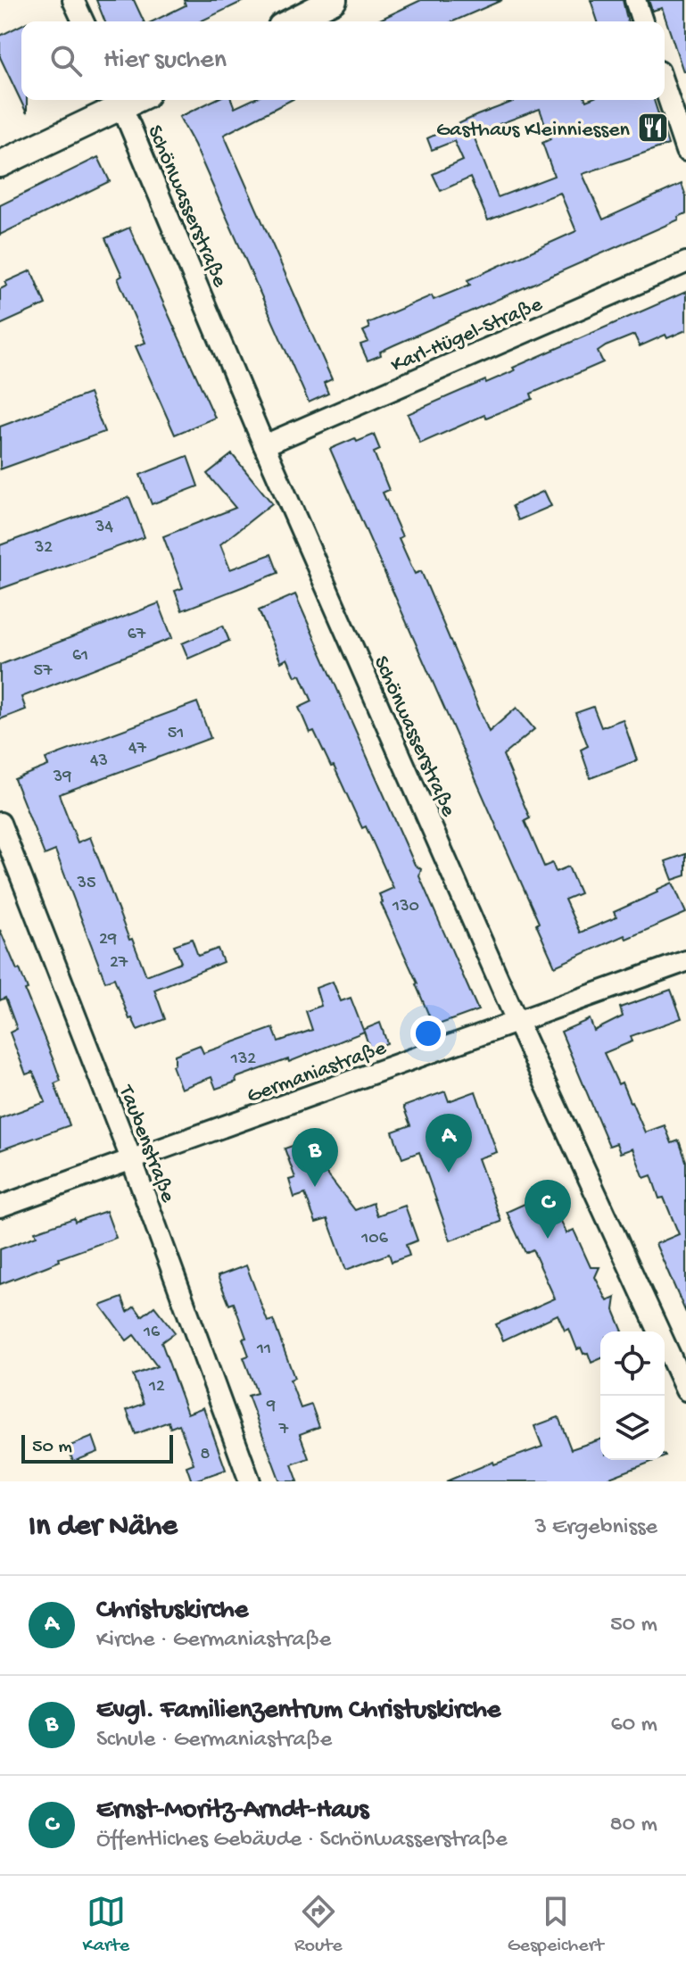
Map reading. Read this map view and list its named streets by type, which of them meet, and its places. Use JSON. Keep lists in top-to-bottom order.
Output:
{
  "streets": {
    "street": [
      "Schönwasserstraße",
      "Karl-Hügel-Straße",
      "Germaniastraße",
      "Taubenstraße"
    ]
  },
  "crossings": [
    ["Schönwasserstraße", "Karl-Hügel-Straße"],
    ["Schönwasserstraße", "Germaniastraße"],
    ["Germaniastraße", "Taubenstraße"]
  ],
  "places": {
    "restaurant": ["Gasthaus Kleinniessen"]
  },
  "house_numbers": [
    "34",
    "32",
    "67",
    "61",
    "57",
    "51",
    "47",
    "43",
    "39",
    "35",
    "130",
    "29",
    "27",
    "132",
    "106",
    "16",
    "11",
    "12",
    "9",
    "7",
    "8"
  ],
  "scale_bar": "50 m",
  "page": {
    "search": "Hier suchen",
    "pins": ["A", "B", "C"],
    "scale": "50 m",
    "heading": ["In der Nähe", "3 Ergebnisse"],
    "list": [
      {
        "mark": "A",
        "name": "Christuskirche",
        "note": "Kirche · Germaniastraße",
        "value": "50 m"
      },
      {
        "mark": "B",
        "name": "Evgl. Familienzentrum Christuskirche",
        "note": "Schule · Germaniastraße",
        "value": "60 m"
      },
      {
        "mark": "C",
        "name": "Ernst-Moritz-Arndt-Haus",
        "note": "Öffentliches Gebäude · Schönwasserstraße",
        "value": "80 m"
      }
    ],
    "nav": ["Karte", "Route", "Gespeichert"]
  }
}
